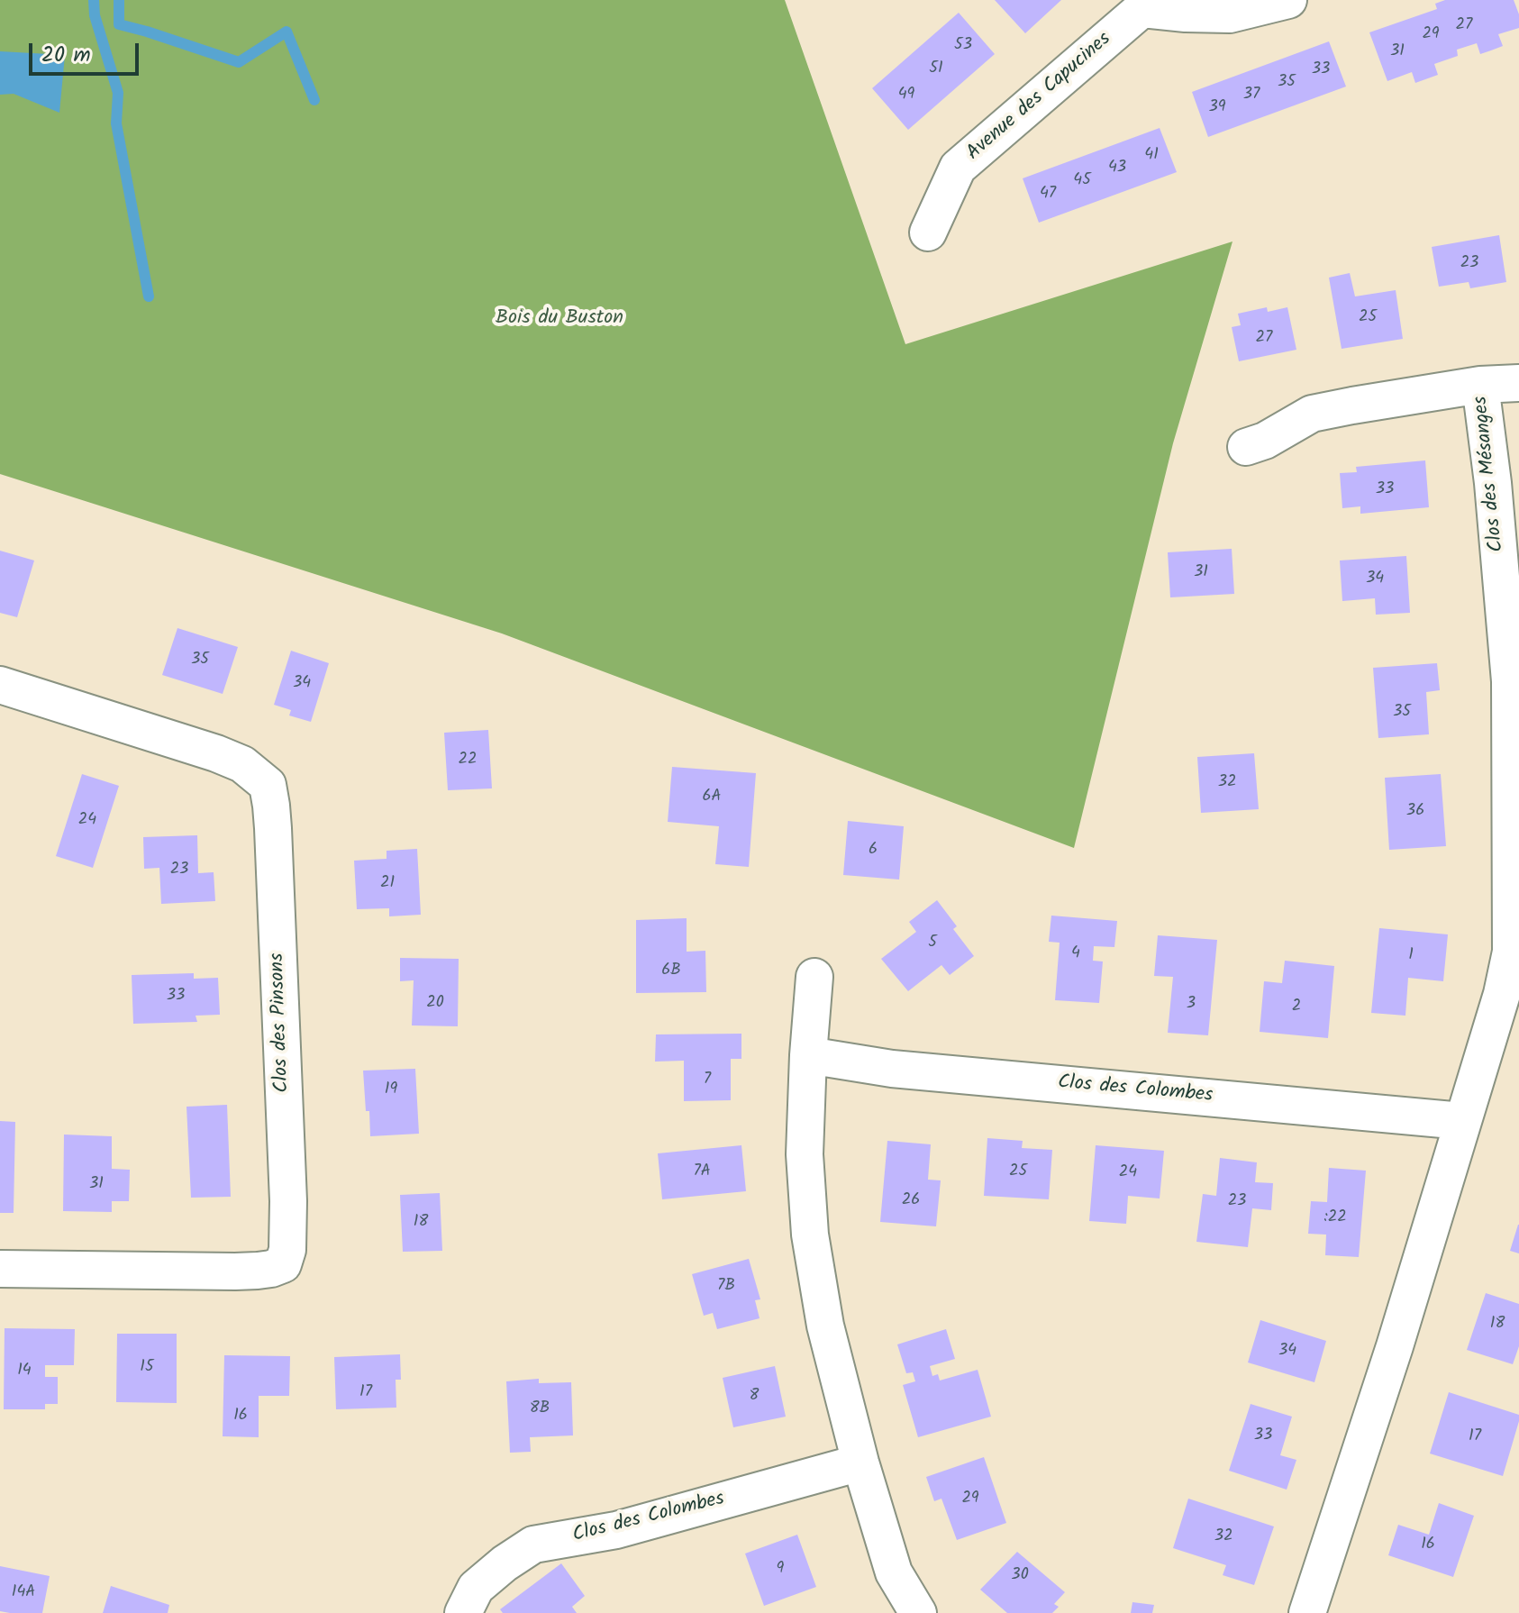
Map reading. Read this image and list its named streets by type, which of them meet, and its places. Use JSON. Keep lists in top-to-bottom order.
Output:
{
  "streets": {
    "street": [
      "Avenue des Capucines",
      "Clos des Mésanges",
      "Clos des Pinsons",
      "Clos des Colombes"
    ]
  },
  "crossings": [
    ["Clos des Mésanges", "Clos des Colombes"]
  ],
  "parks": ["Bois du Buston"],
  "house_numbers": [
    "27",
    "29",
    "53",
    "31",
    "51",
    "33",
    "35",
    "49",
    "37",
    "39",
    "41",
    "43",
    "45",
    "47",
    "23",
    "25",
    "27",
    "33",
    "31",
    "34",
    "35",
    "34",
    "35",
    "22",
    "32",
    "6A",
    "36",
    "24",
    "6",
    "23",
    "21",
    "5",
    "4",
    "1",
    "6B",
    "33",
    "20",
    "3",
    "2",
    "7",
    "19",
    "7A",
    "25",
    "24",
    "31",
    "26",
    "23",
    ":22",
    "18",
    "7B",
    "18",
    "34",
    "15",
    "14",
    "17",
    "8",
    "8B",
    "16",
    "33",
    "17",
    "29",
    "32",
    "16",
    "9",
    "30",
    "14A"
  ],
  "scale_bar": "20 m"
}
